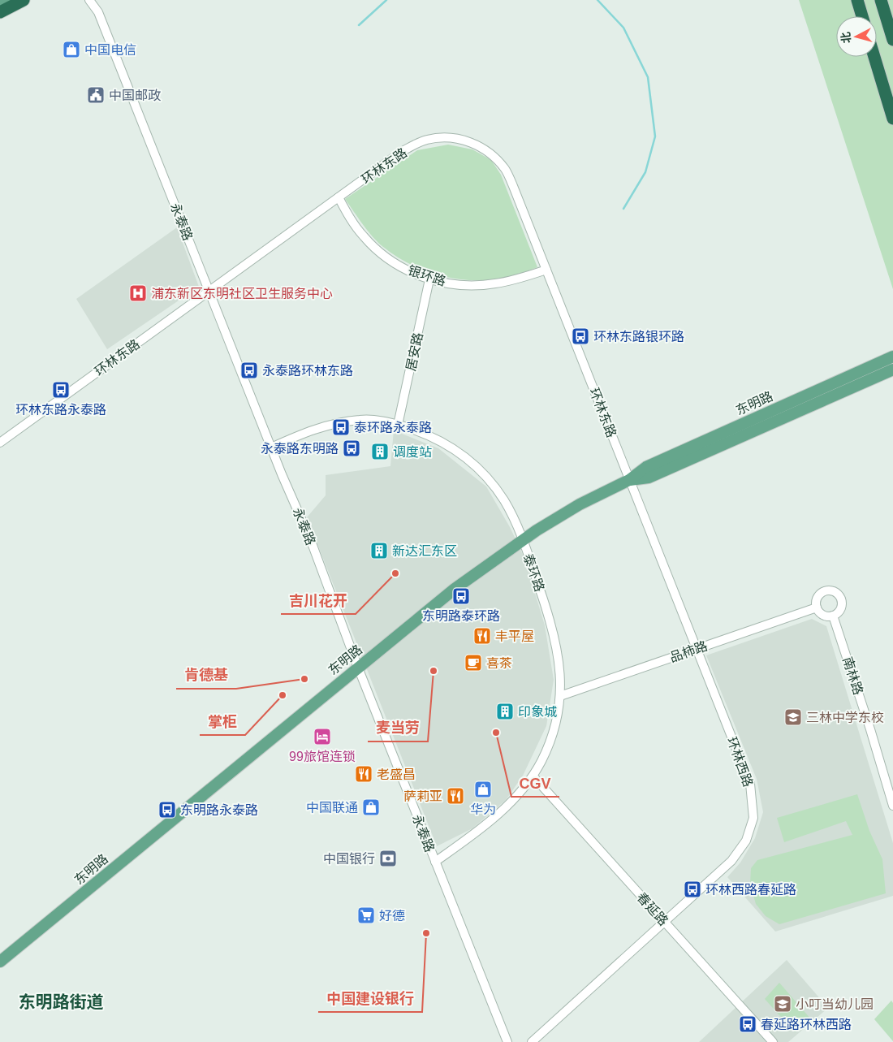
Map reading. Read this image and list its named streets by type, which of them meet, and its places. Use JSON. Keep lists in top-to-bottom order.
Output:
{
  "streets": {
    "main road": ["东明路"],
    "street": [
      "环林东路",
      "永泰路",
      "银环路",
      "居安路",
      "泰环路",
      "品柿路",
      "南林路",
      "环林西路",
      "春延路"
    ]
  },
  "crossings": [
    ["环林东路", "永泰路"],
    ["环林东路", "银环路"],
    ["环林东路", "东明路"],
    ["环林东路", "环林西路"],
    ["永泰路", "东明路"],
    ["永泰路", "泰环路"],
    ["银环路", "居安路"],
    ["居安路", "泰环路"],
    ["东明路", "泰环路"],
    ["东明路", "环林西路"],
    ["泰环路", "品柿路"],
    ["泰环路", "春延路"],
    ["品柿路", "南林路"],
    ["品柿路", "环林西路"],
    ["环林西路", "春延路"]
  ],
  "districts": ["东明路街道"],
  "places": {
    "shop": ["中国电信", "华为", "中国联通"],
    "public building": ["中国邮政"],
    "hospital": ["浦东新区东明社区卫生服务中心"],
    "bus stop": [
      "环林东路银环路",
      "永泰路环林东路",
      "环林东路永泰路",
      "泰环路永泰路",
      "永泰路东明路",
      "东明路泰环路",
      "东明路永泰路",
      "环林西路春延路",
      "春延路环林西路"
    ],
    "building": ["调度站", "新达汇东区", "印象城"],
    "other": [
      "吉川花开",
      "麦当劳",
      "肯德基",
      "掌柜",
      "CGV",
      "中国建设银行"
    ],
    "restaurant": ["丰平屋", "老盛昌", "萨莉亚"],
    "cafe": ["喜茶"],
    "school or university": ["三林中学东校", "小叮当幼儿园"],
    "hotel": ["99旅馆连锁"],
    "bank": ["中国银行"],
    "supermarket": ["好德"]
  },
  "north": "left"
}
